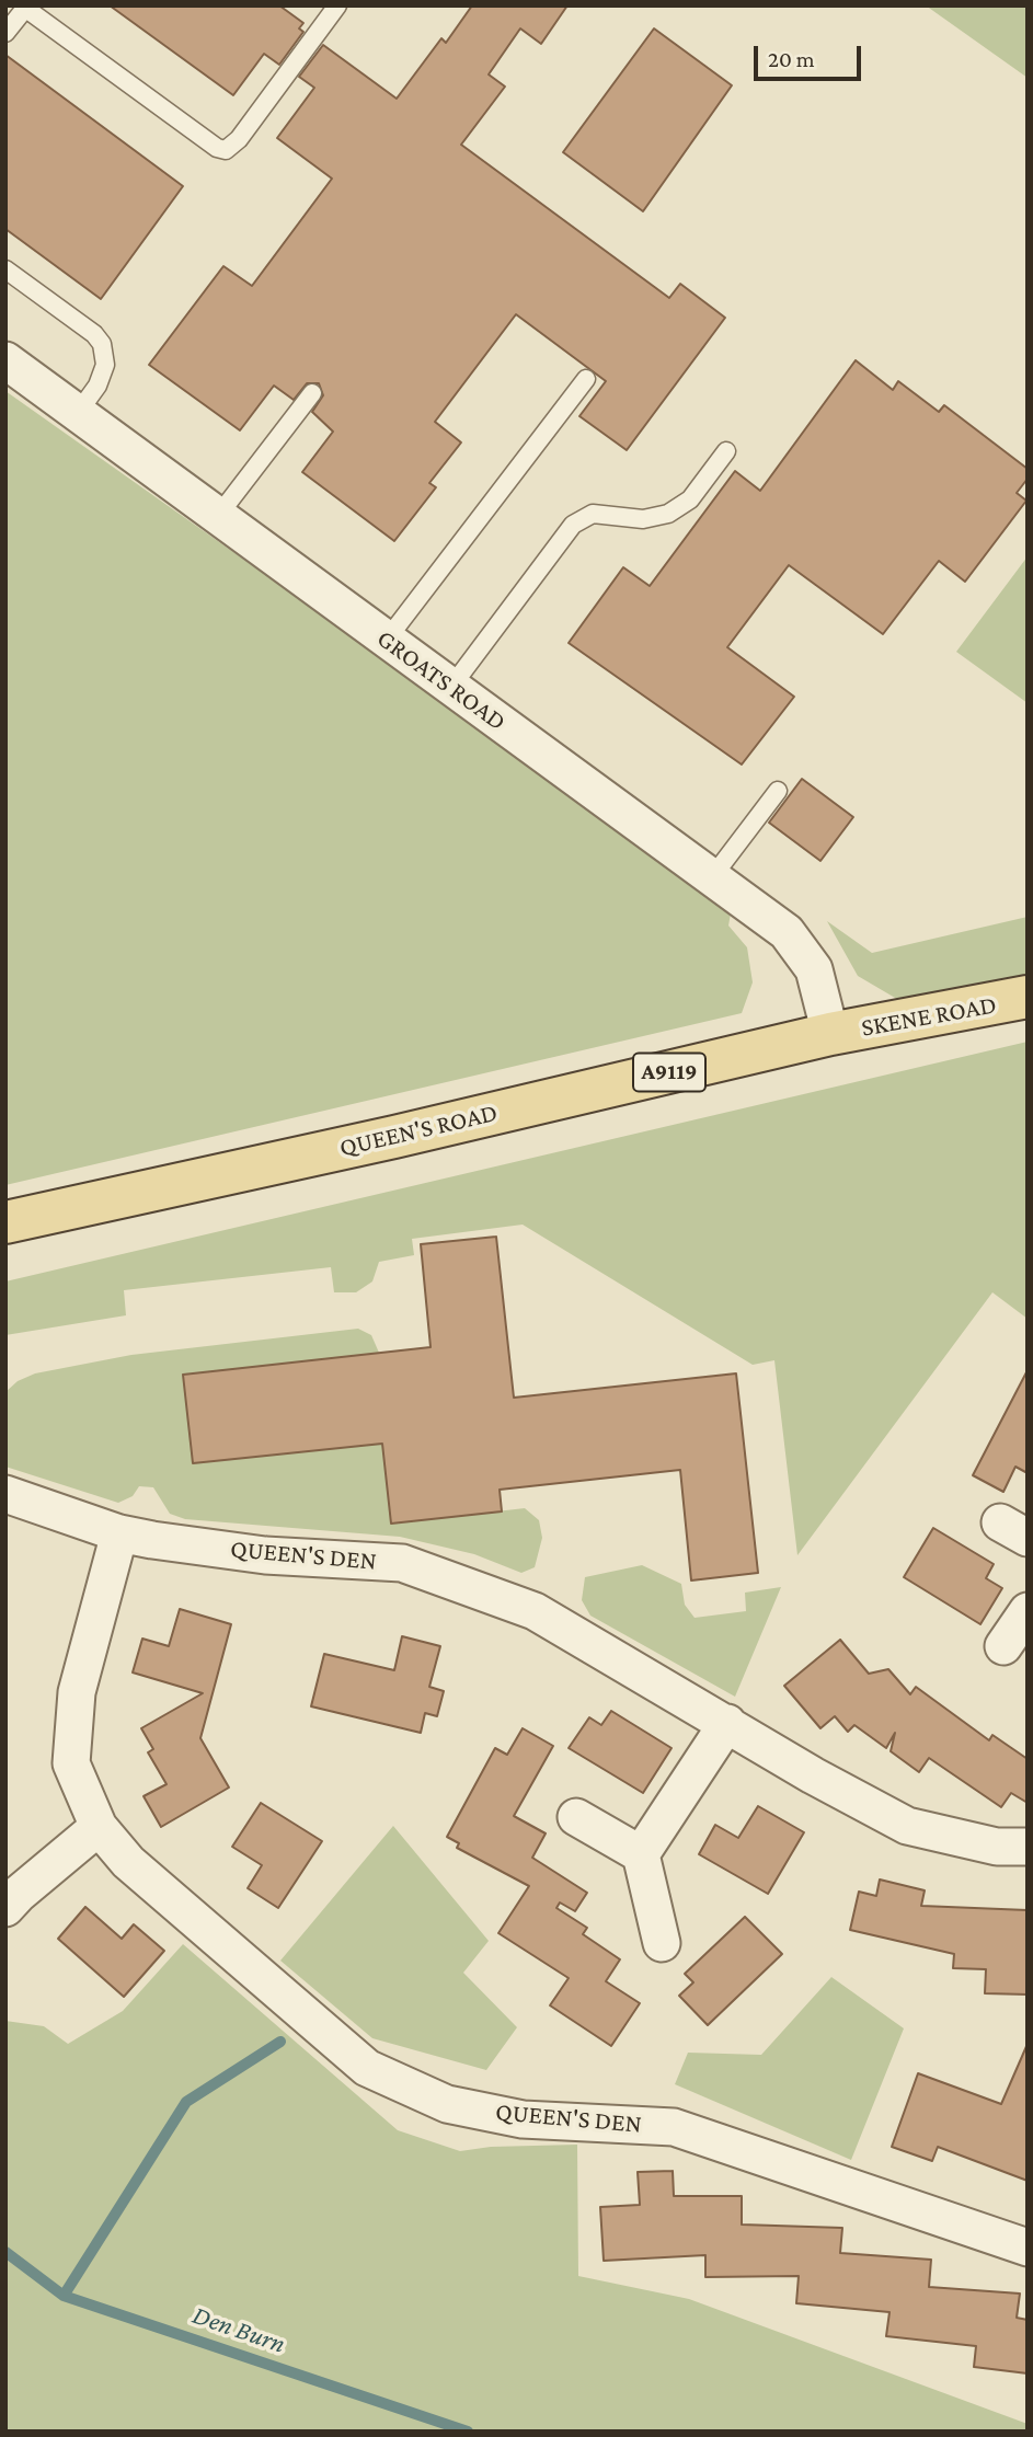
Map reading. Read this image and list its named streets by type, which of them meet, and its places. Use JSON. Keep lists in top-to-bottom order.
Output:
{
  "streets": {
    "main road": ["SKENE ROAD", "A9119", "QUEEN'S ROAD"],
    "street": ["GROATS ROAD", "QUEEN'S DEN"]
  },
  "crossings": [
    ["GROATS ROAD", "SKENE ROAD"],
    ["GROATS ROAD", "QUEEN'S ROAD"],
    ["SKENE ROAD", "QUEEN'S ROAD"]
  ],
  "water": ["Den Burn"],
  "scale_bar": "20 m"
}
